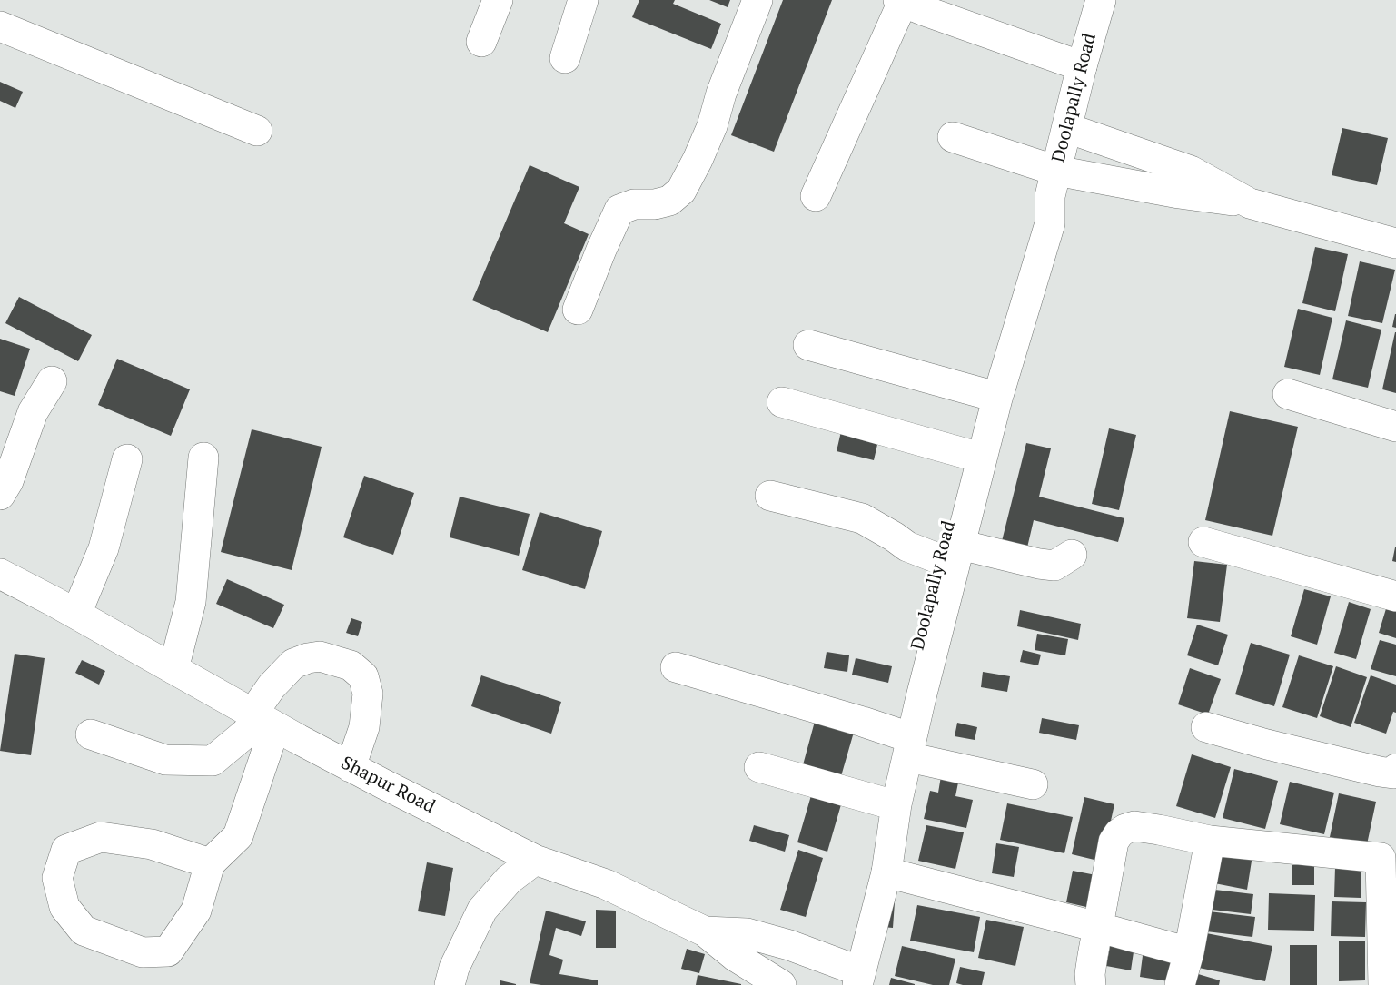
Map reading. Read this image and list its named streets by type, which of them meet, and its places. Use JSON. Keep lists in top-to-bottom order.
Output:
{
  "streets": {
    "street": ["Doolapally Road", "Shapur Road"]
  }
}
